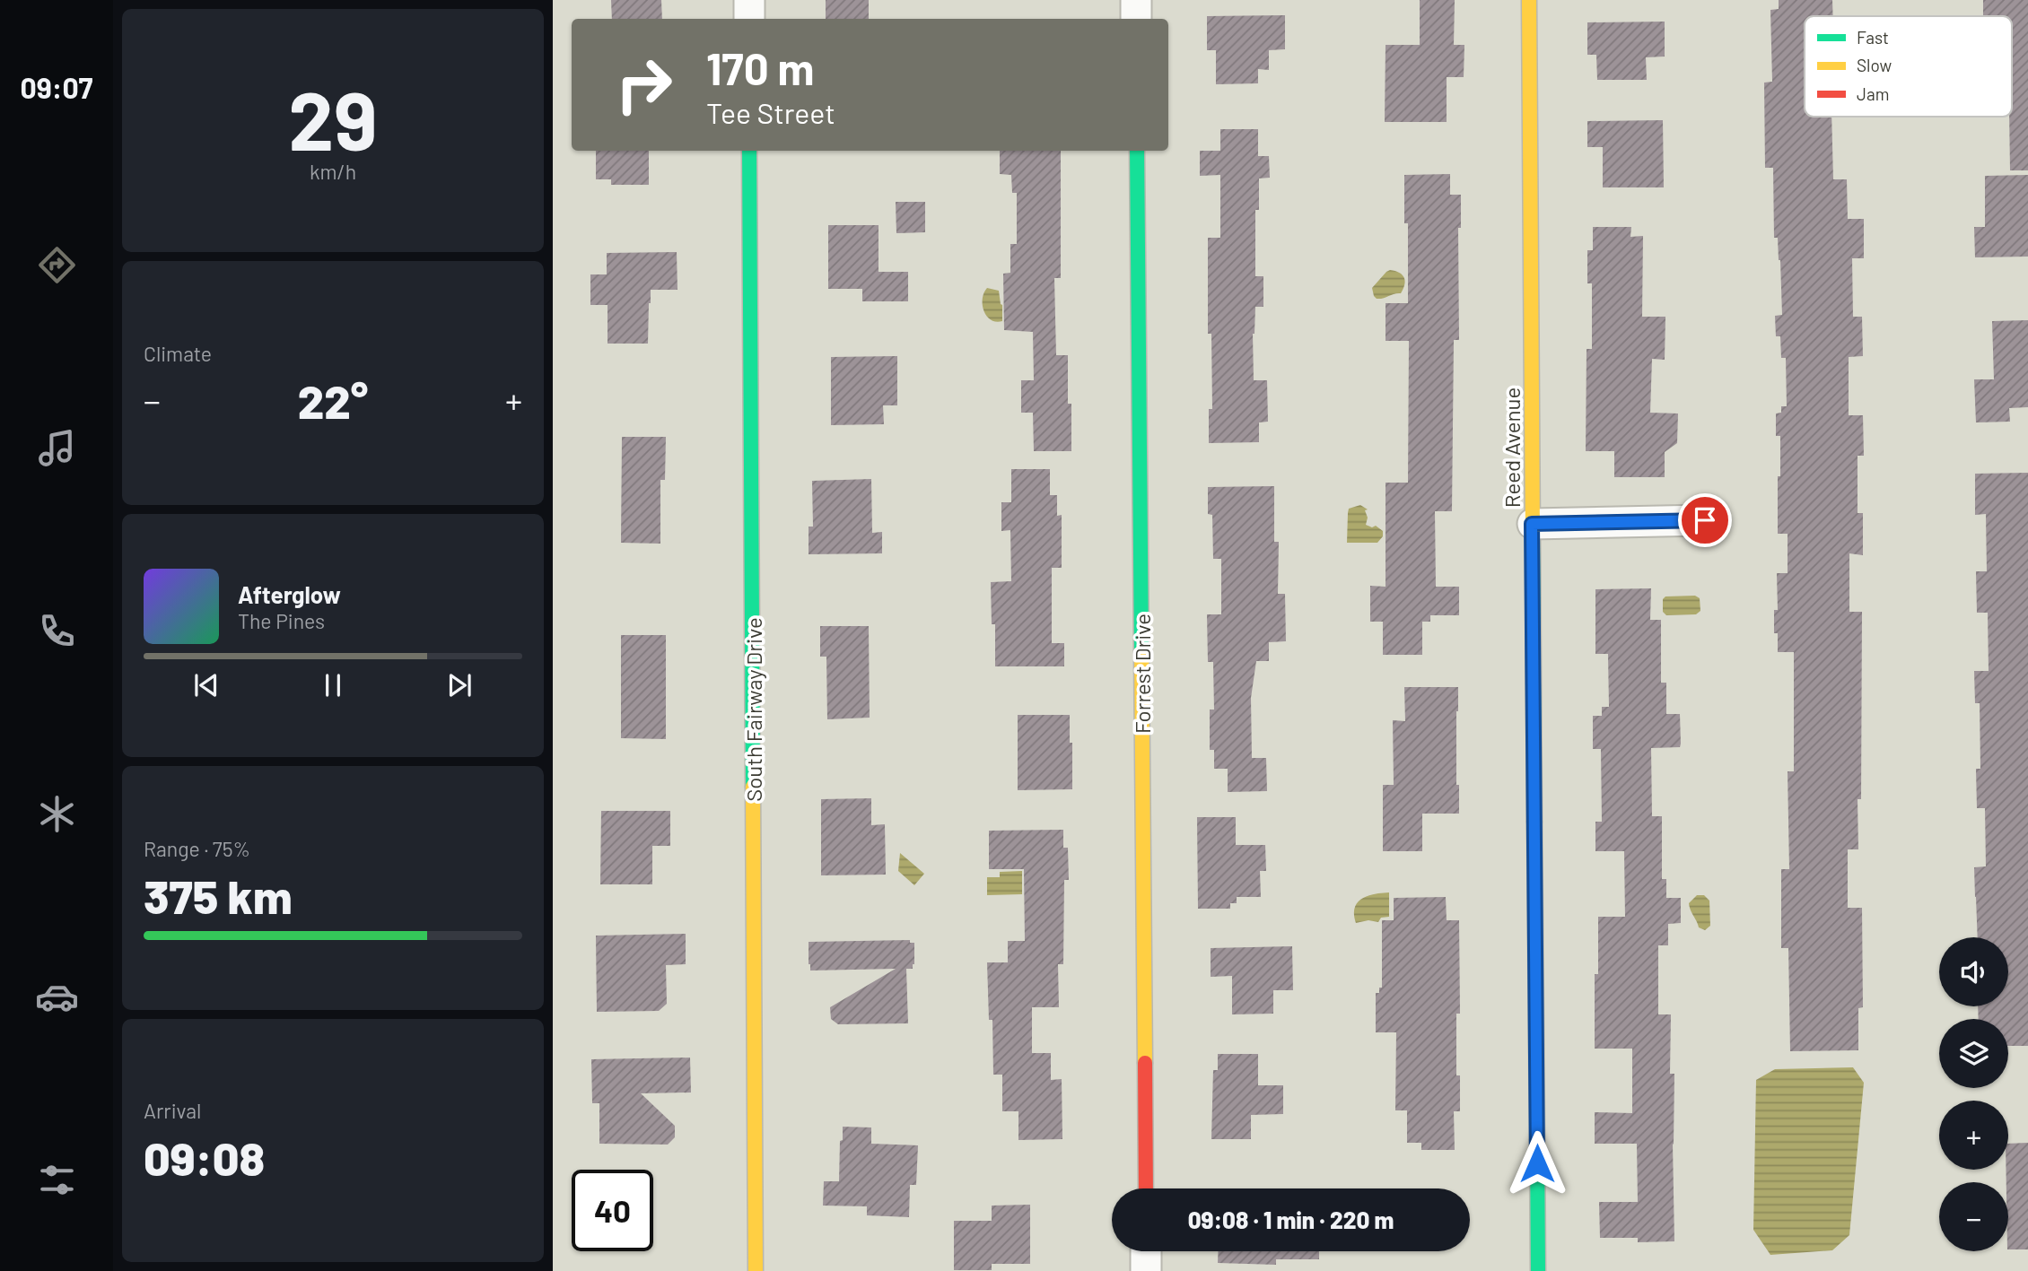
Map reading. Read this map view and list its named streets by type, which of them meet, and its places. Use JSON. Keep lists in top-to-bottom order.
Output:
{
  "streets": {
    "street": ["Reed Avenue", "Forrest Drive", "South Fairway Drive"]
  },
  "legend": ["Fast", "Slow", "Jam"],
  "page": {
    "tabs": "09:07",
    "tile": [
      ["29", "km/h"],
      "Climate",
      ["Range · 75%", "375 km"],
      ["Arrival", "09:08"]
    ],
    "turn": ["170 m", "Tee Street"],
    "heat": ["−", "22°", "+"],
    "song": ["Afterglow", "The Pines"],
    "map_buttons": ["+", "−"],
    "limit": "40",
    "trip": "09:08 · 1 min · 220 m"
  }
}
